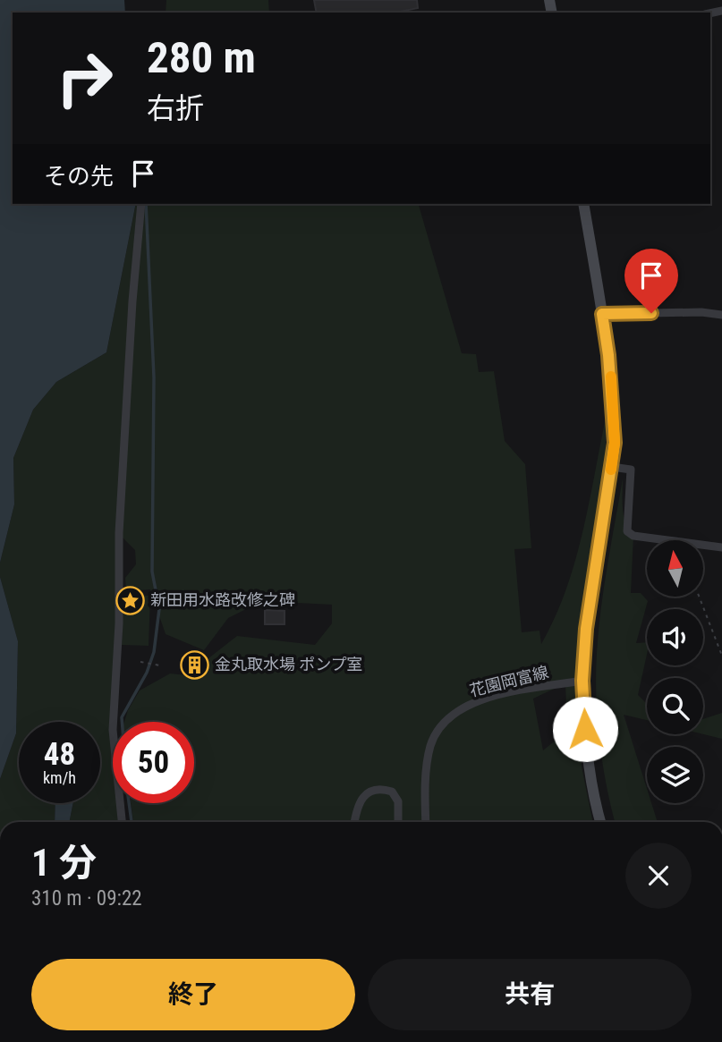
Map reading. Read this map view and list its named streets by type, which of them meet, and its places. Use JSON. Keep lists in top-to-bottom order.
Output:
{
  "streets": {
    "street": ["花園岡富線"]
  },
  "places": {
    "place": ["新田用水路改修之碑"],
    "building": ["金丸取水場 ポンプ室"]
  },
  "north": "top",
  "page": {
    "turn": ["280 m", "右折"],
    "then": "その先",
    "speed": "48 km/h",
    "limit": "50",
    "heading": ["1 分", "310 m · 09:22"],
    "buttons": ["終了", "共有"]
  }
}
